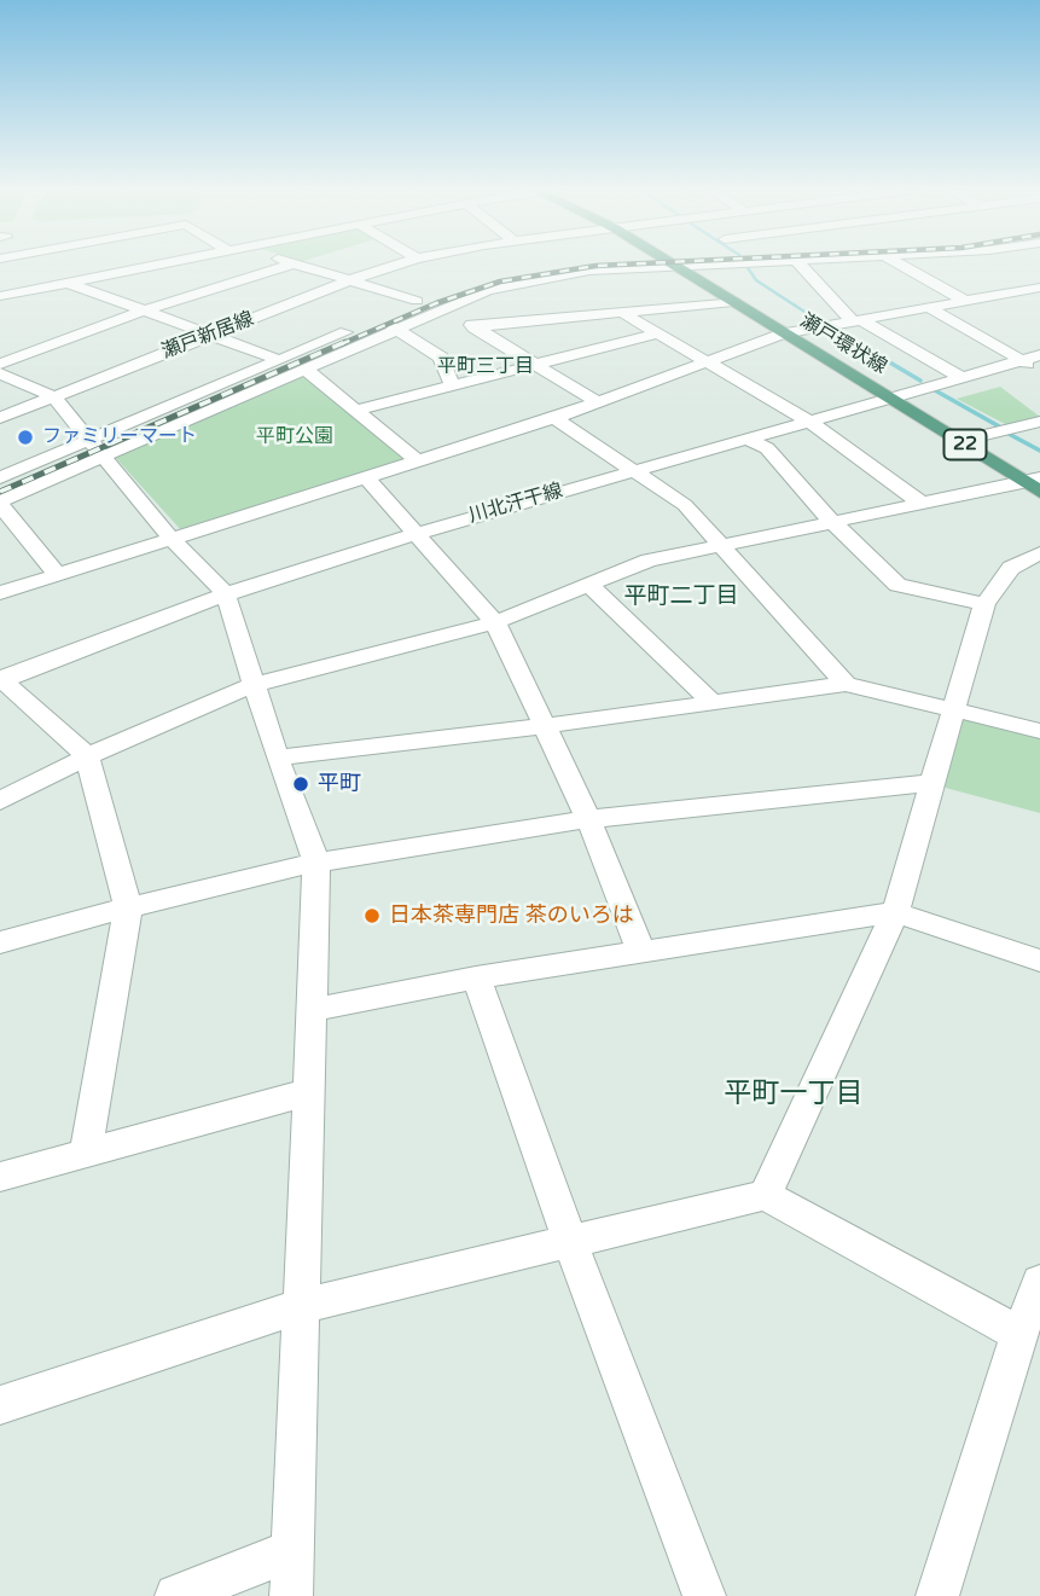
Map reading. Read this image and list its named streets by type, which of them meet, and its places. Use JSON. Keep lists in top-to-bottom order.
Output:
{
  "streets": {
    "main road": ["瀬戸環状線", "22"],
    "street": ["瀬戸新居線", "川北汗干線"]
  },
  "crossings": [
    ["瀬戸環状線", "川北汗干線"]
  ],
  "districts": ["平町三丁目", "平町二丁目", "平町一丁目"],
  "parks": ["平町公園"],
  "places": ["ファミリーマート", "平町", "日本茶専門店 茶のいろは"]
}
